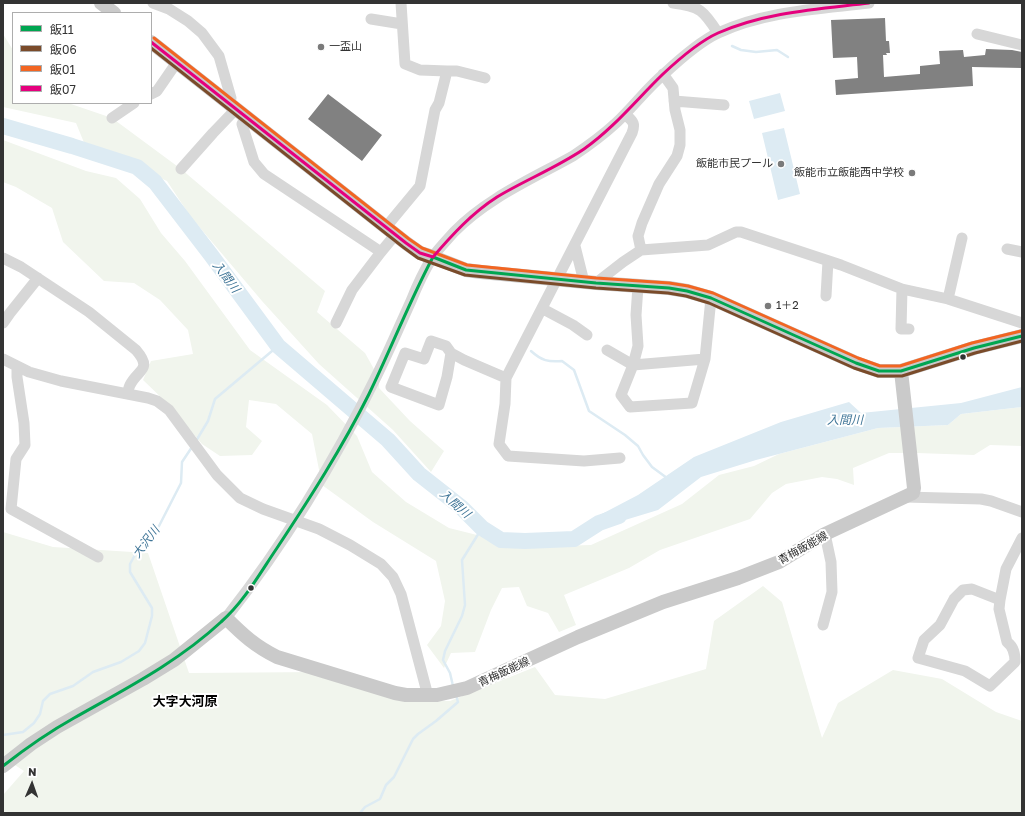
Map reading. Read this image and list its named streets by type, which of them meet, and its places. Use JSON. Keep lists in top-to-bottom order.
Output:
{
  "streets": {
    "main road": ["青梅飯能線"]
  },
  "districts": ["大字大河原"],
  "water": ["入間川", "大沢川"],
  "places": [
    "一盃山",
    "飯能市民プール",
    "飯能市立飯能西中学校",
    "1＋2"
  ],
  "lines": [
    "transit line 飯07",
    "transit line 飯01",
    "transit line 飯06",
    "transit line 飯11"
  ],
  "legend": [
    "飯11",
    "飯06",
    "飯01",
    "飯07"
  ],
  "north": "top"
}
